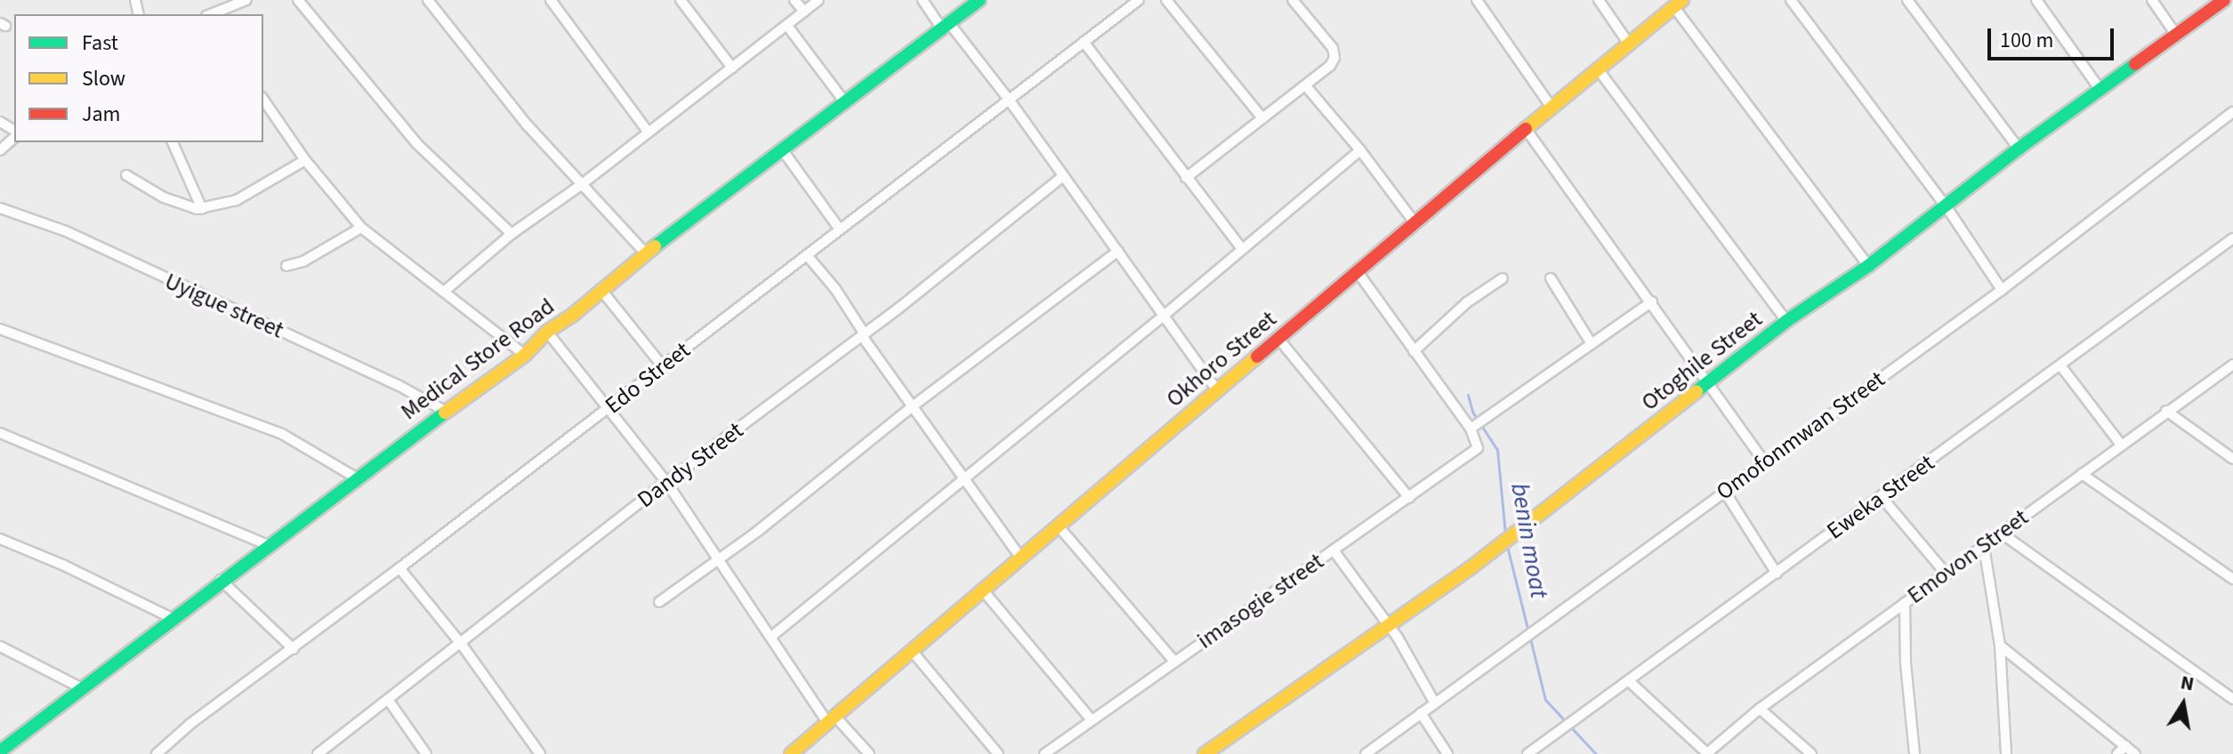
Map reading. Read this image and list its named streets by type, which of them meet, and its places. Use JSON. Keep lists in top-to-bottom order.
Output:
{
  "streets": {
    "street": [
      "Uyigue street",
      "Medical Store Road",
      "Okhoro Street",
      "Otoghile Street",
      "Edo Street",
      "Omofonmwan Street",
      "Dandy Street",
      "Eweka Street",
      "Emovon Street",
      "imasogie street"
    ]
  },
  "crossings": [
    ["Uyigue street", "Medical Store Road"]
  ],
  "water": ["benin moat"],
  "legend": ["Fast", "Slow", "Jam"],
  "scale_bar": "100 m",
  "north": "top"
}
